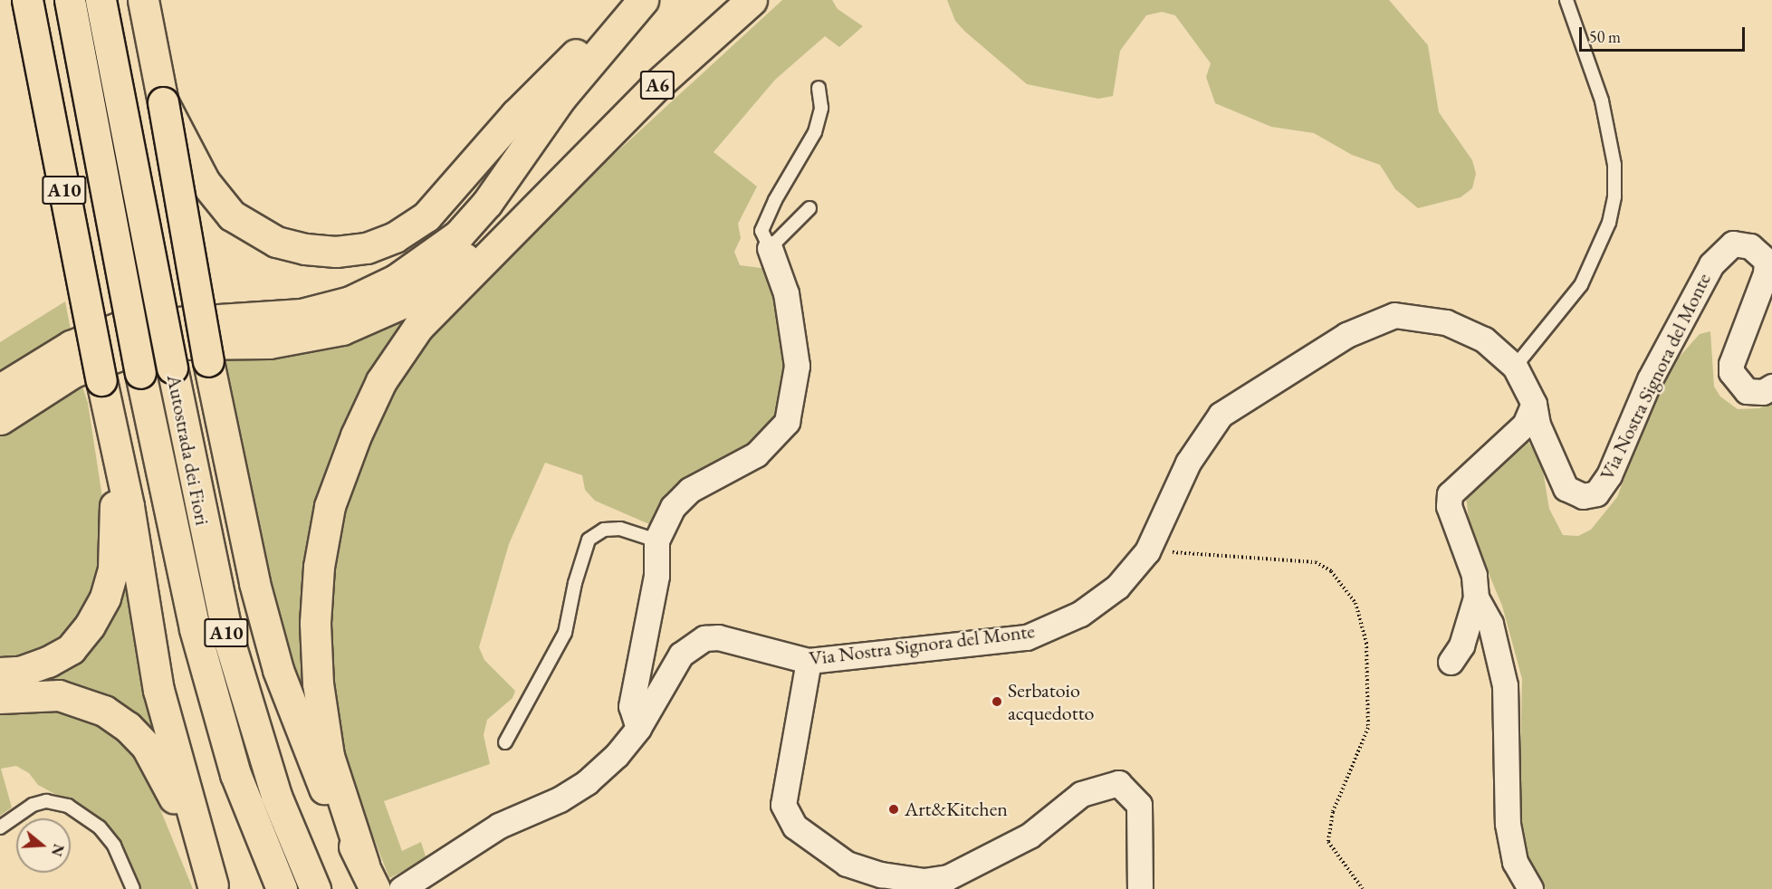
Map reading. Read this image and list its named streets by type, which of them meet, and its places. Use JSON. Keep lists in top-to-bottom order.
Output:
{
  "streets": {
    "highway": ["A6", "A10", "Autostrada dei Fiori"],
    "street": ["Via Nostra Signora del Monte"]
  },
  "places": ["Serbatoio acquedotto", "Art&Kitchen"],
  "scale_bar": "50 m",
  "north": "right"
}
